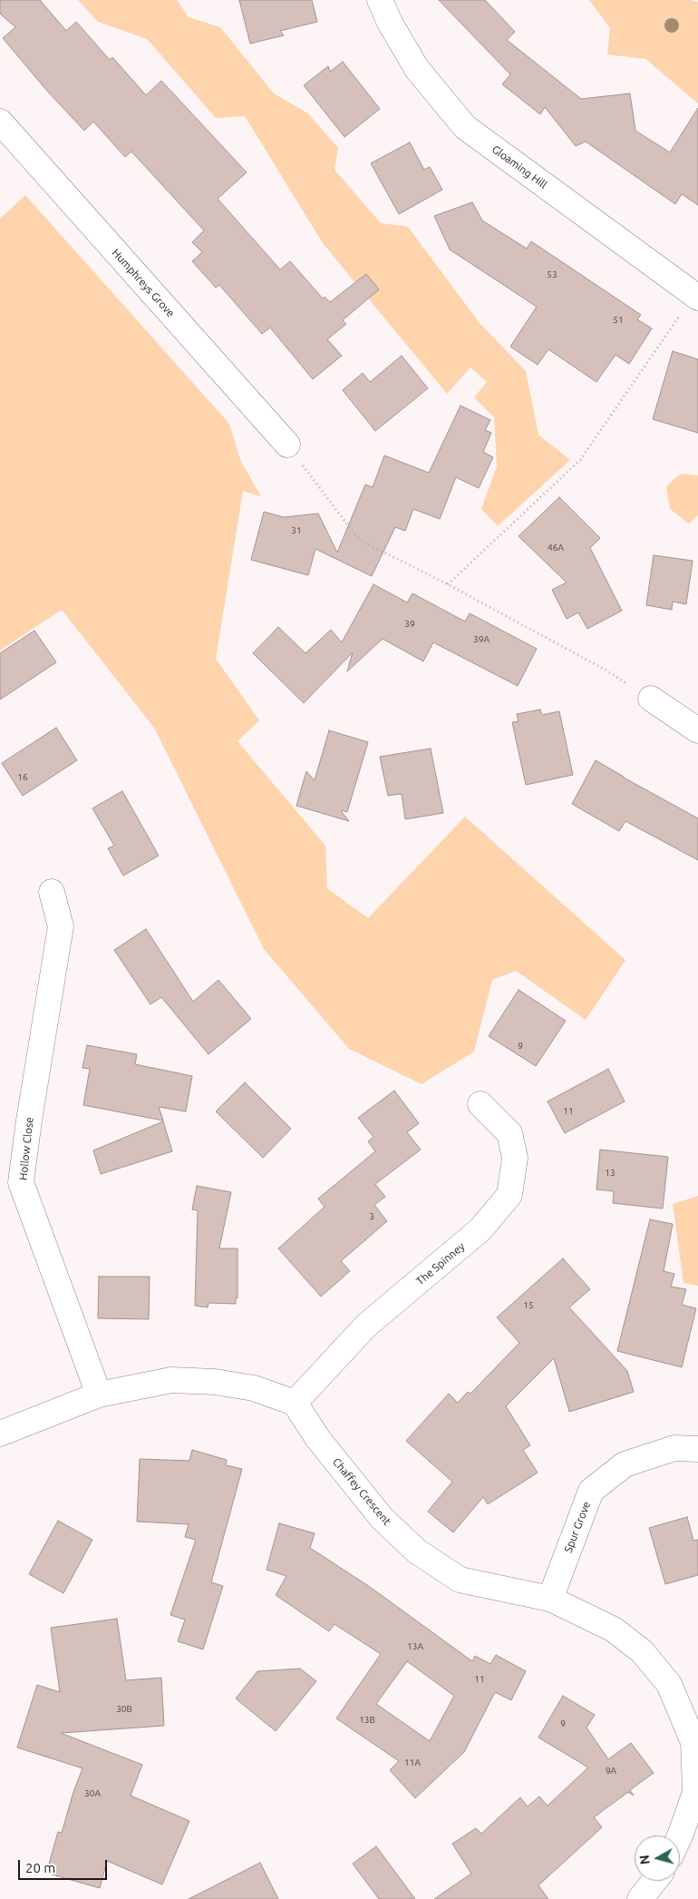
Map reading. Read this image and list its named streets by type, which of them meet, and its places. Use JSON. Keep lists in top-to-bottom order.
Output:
{
  "streets": {
    "street": [
      "Gloaming Hill",
      "Humphreys Grove",
      "Hollow Close",
      "The Spinney",
      "Chaffey Crescent",
      "Spur Grove"
    ]
  },
  "crossings": [
    ["The Spinney", "Chaffey Crescent"],
    ["Chaffey Crescent", "Spur Grove"]
  ],
  "house_numbers": [
    "53",
    "51",
    "31",
    "46A",
    "39",
    "39A",
    "16",
    "9",
    "11",
    "13",
    "3",
    "15",
    "13A",
    "11",
    "30B",
    "13B",
    "9",
    "11A",
    "9A",
    "30A"
  ],
  "scale_bar": "20 m",
  "north": "left"
}
